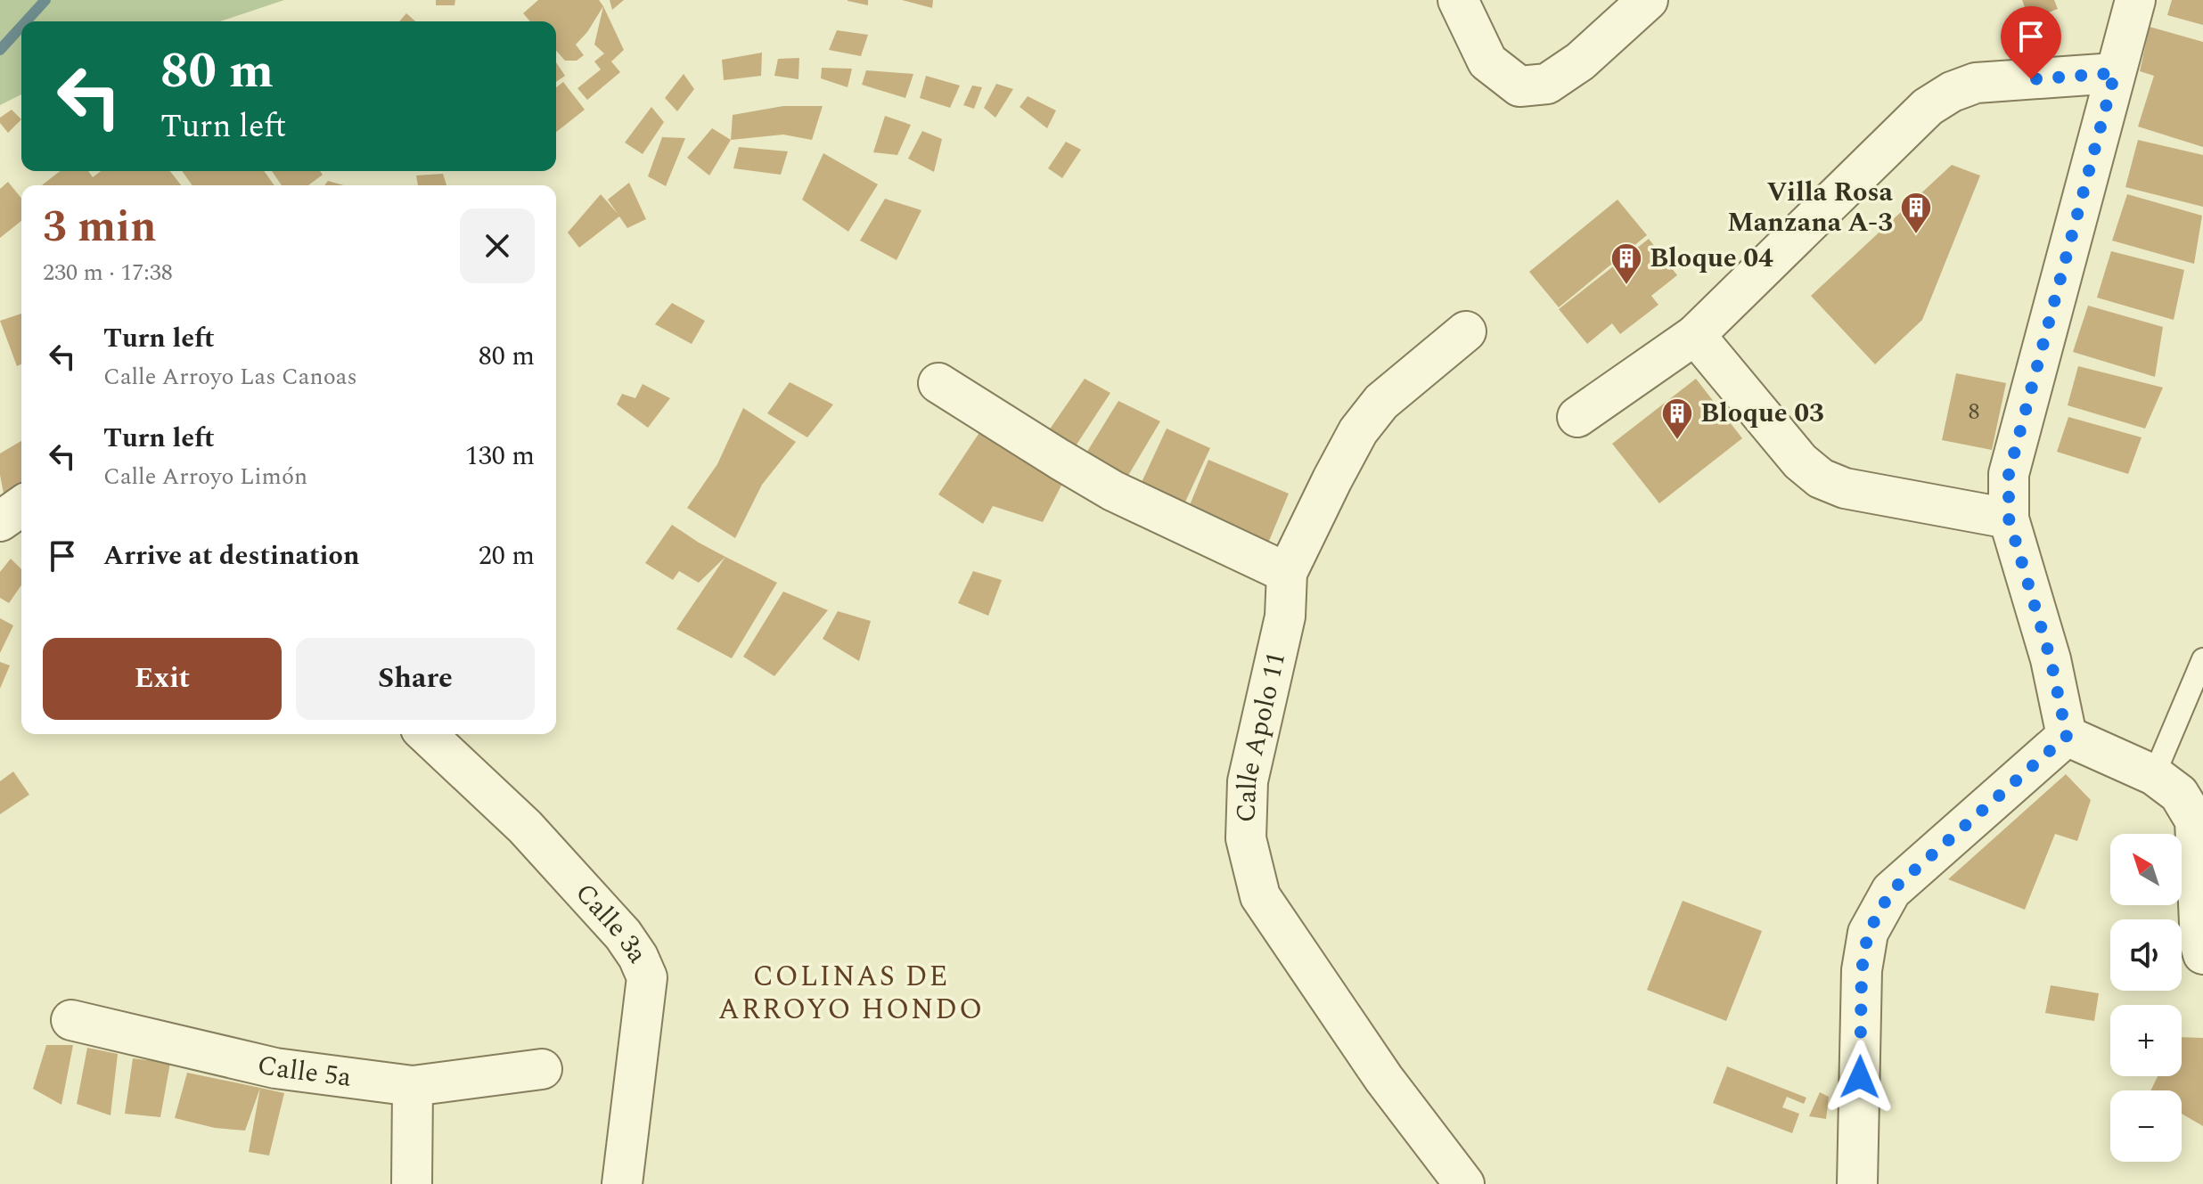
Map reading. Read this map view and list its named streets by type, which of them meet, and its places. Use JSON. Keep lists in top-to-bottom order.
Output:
{
  "streets": {
    "street": ["Calle Apolo 11", "Calle 3a", "Calle 5a"]
  },
  "districts": ["COLINAS DE ARROYO HONDO"],
  "places": {
    "building": ["Villa Rosa Manzana A-3", "Bloque 04", "Bloque 03"]
  },
  "house_numbers": ["8"],
  "north": "top left",
  "page": {
    "turn": ["80 m", "Turn left"],
    "heading": ["3 min", "230 m · 17:38"],
    "list": [
      {
        "name": "Turn left",
        "note": "Calle Arroyo Las Canoas",
        "value": "80 m"
      },
      {
        "name": "Turn left",
        "note": "Calle Arroyo Limón",
        "value": "130 m"
      },
      {
        "name": "Arrive at destination",
        "value": "20 m"
      }
    ],
    "buttons": ["Exit", "Share"],
    "map_buttons": ["+", "−"]
  }
}
